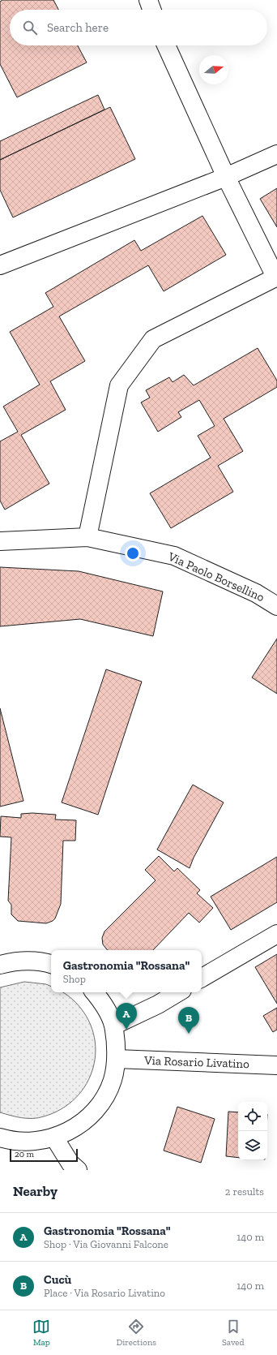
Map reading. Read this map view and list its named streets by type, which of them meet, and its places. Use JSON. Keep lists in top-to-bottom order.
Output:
{
  "streets": {
    "street": ["Via Paolo Borsellino", "Via Rosario Livatino"]
  },
  "scale_bar": "20 m",
  "north": "right",
  "page": {
    "search": "Search here",
    "popup": ["Gastronomia \"Rossana\"", "Shop"],
    "pins": ["A", "B"],
    "scale": "20 m",
    "heading": ["Nearby", "2 results"],
    "list": [
      {
        "mark": "A",
        "name": "Gastronomia \"Rossana\"",
        "note": "Shop · Via Giovanni Falcone",
        "value": "140 m"
      },
      {
        "mark": "B",
        "name": "Cucù",
        "note": "Place · Via Rosario Livatino",
        "value": "140 m"
      }
    ],
    "nav": ["Map", "Directions", "Saved"]
  }
}
